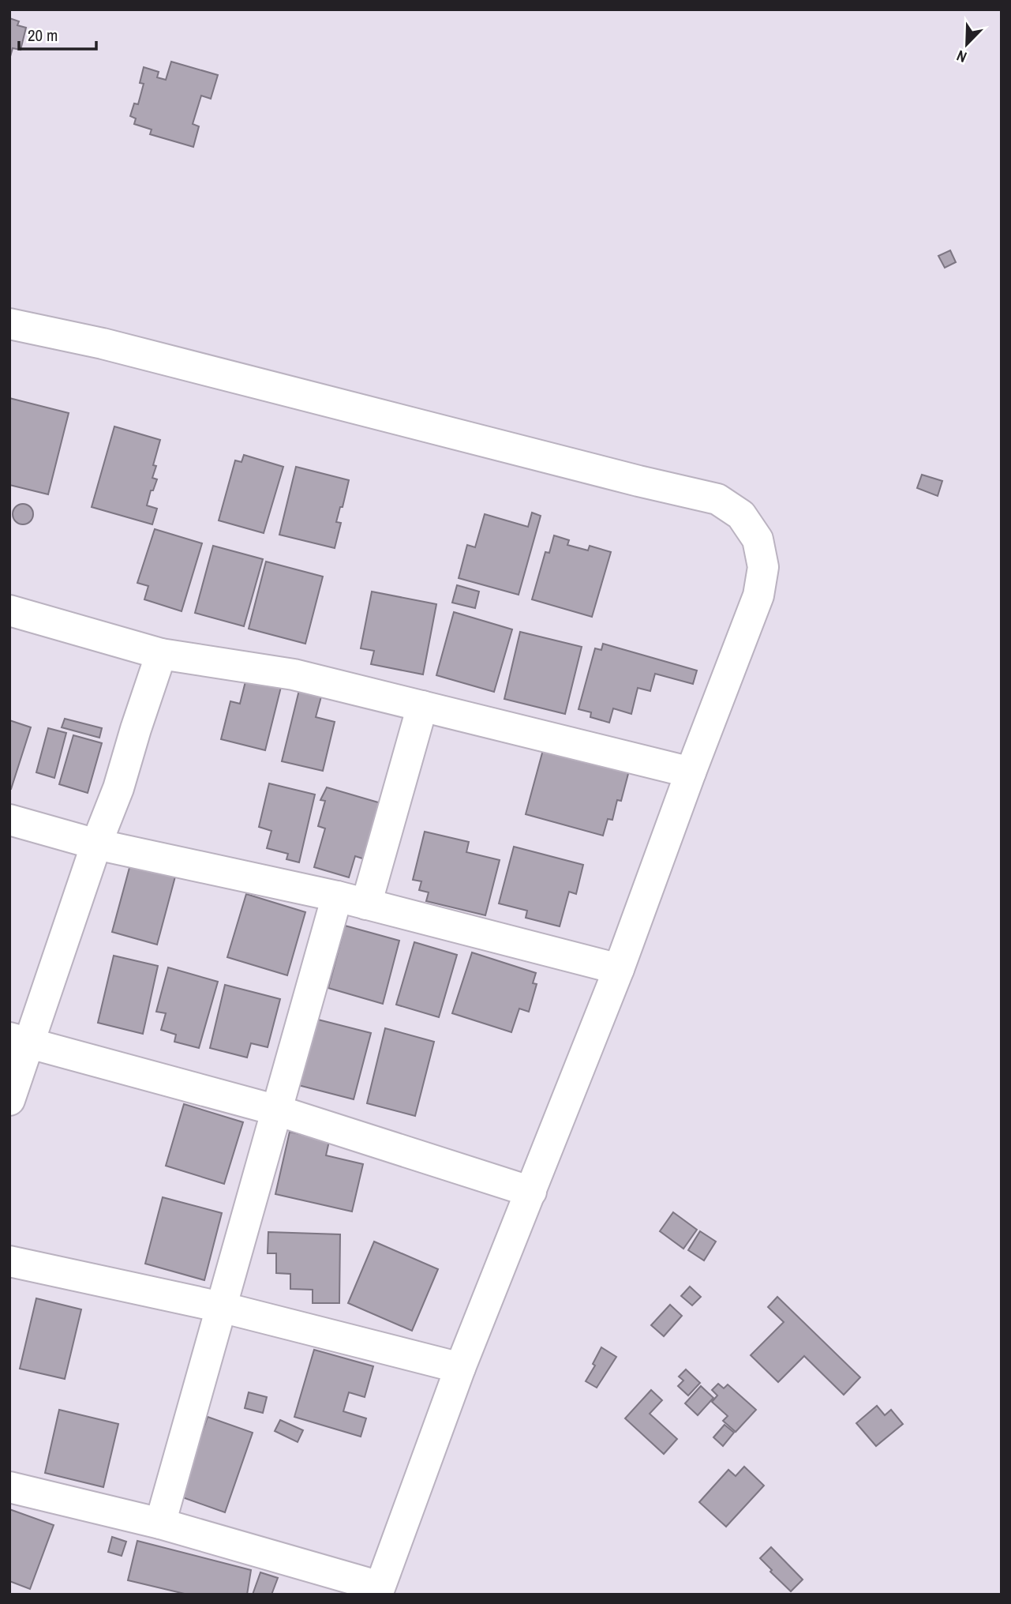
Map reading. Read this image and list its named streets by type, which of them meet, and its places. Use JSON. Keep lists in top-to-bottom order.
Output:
{
  "scale_bar": "20 m",
  "north": "bottom left"
}
